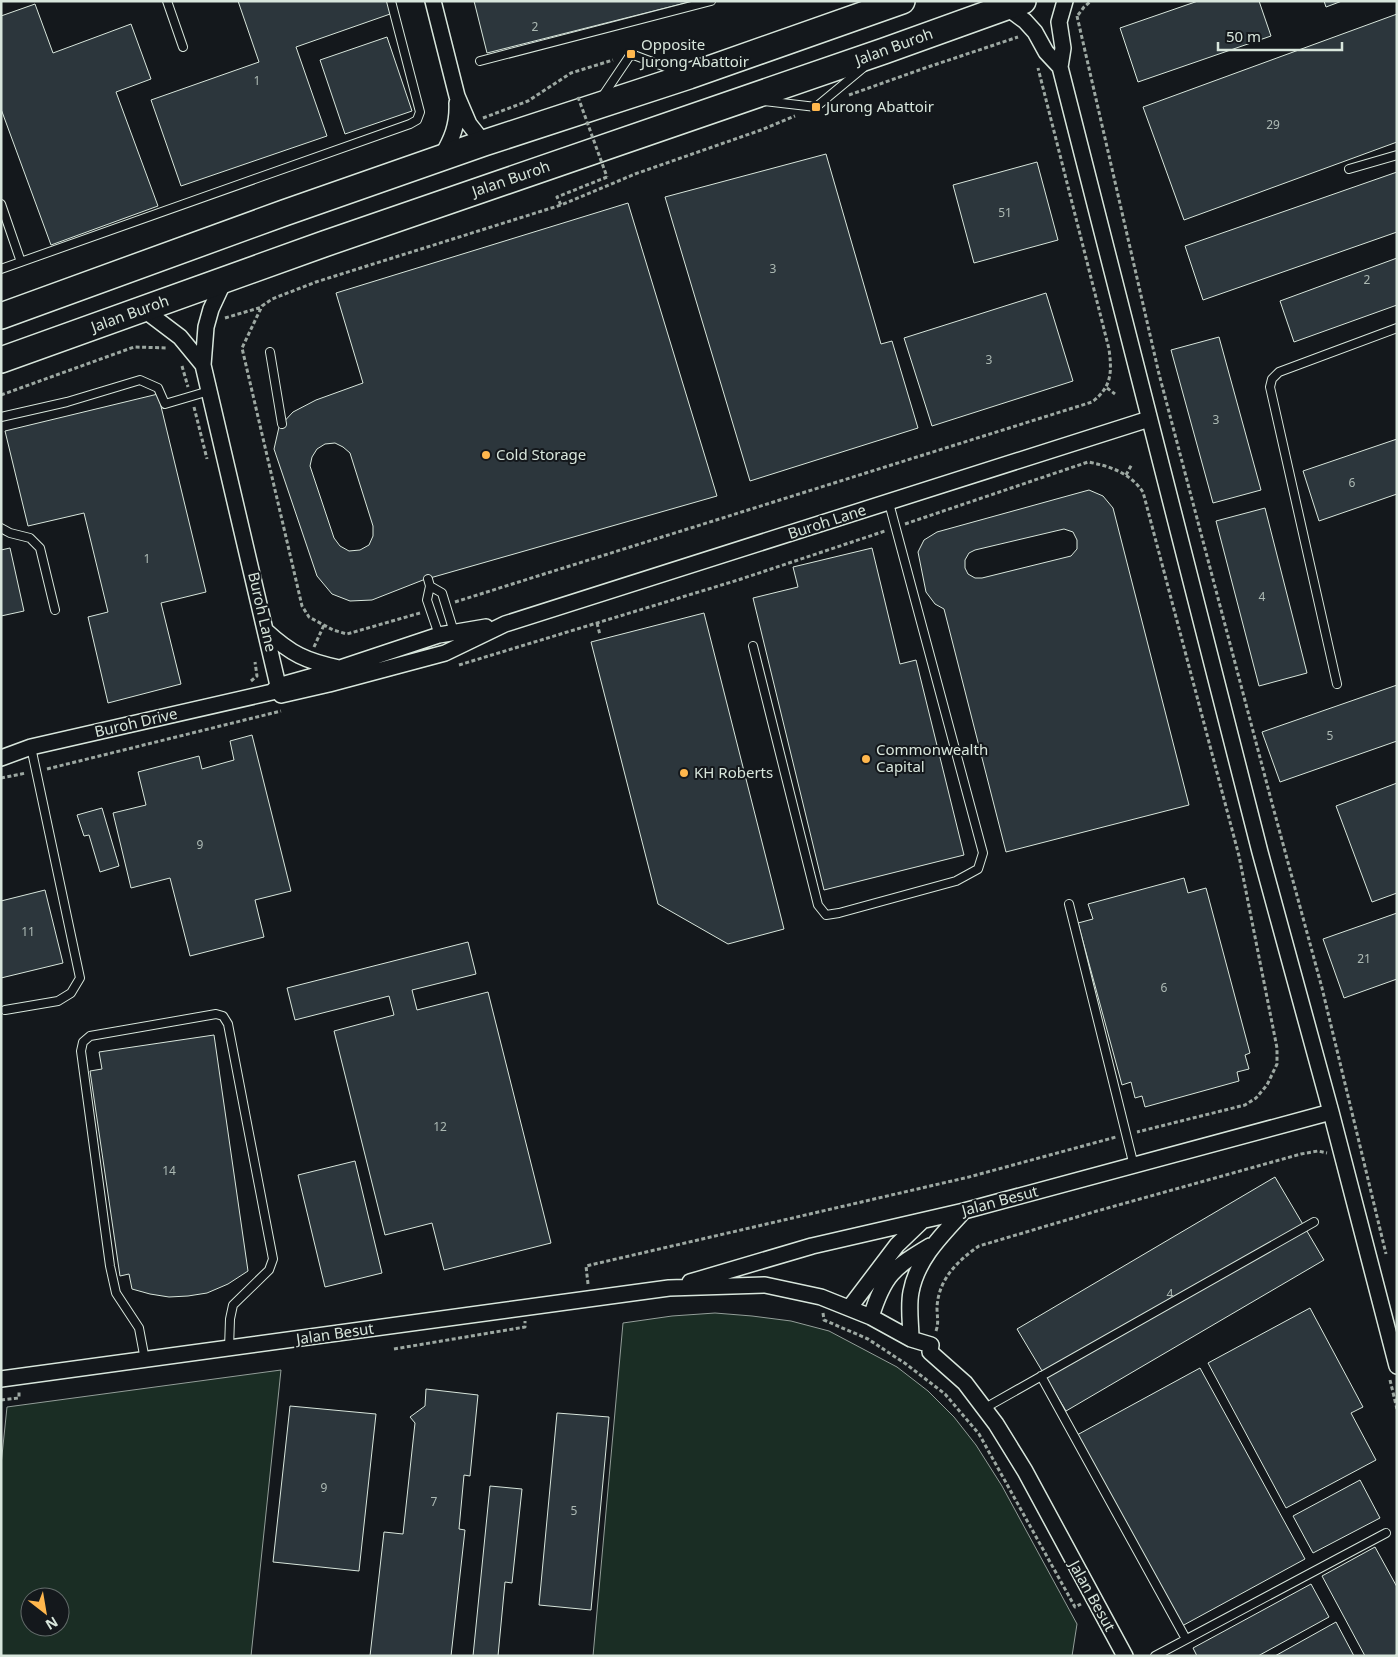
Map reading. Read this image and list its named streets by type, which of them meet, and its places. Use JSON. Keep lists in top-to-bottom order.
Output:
{
  "streets": {
    "highway": ["Jalan Buroh"],
    "street": ["Buroh Lane", "Buroh Drive", "Jalan Besut"]
  },
  "crossings": [
    ["Jalan Buroh", "Buroh Lane"],
    ["Buroh Lane", "Buroh Drive"]
  ],
  "places": {
    "transit": ["Opposite Jurong Abattoir", "Jurong Abattoir"],
    "other": ["Cold Storage", "Commonwealth Capital", "KH Roberts"]
  },
  "house_numbers": [
    "2",
    "1",
    "29",
    "51",
    "3",
    "2",
    "3",
    "3",
    "6",
    "1",
    "4",
    "5",
    "9",
    "11",
    "21",
    "6",
    "12",
    "14",
    "4",
    "9",
    "7",
    "5"
  ],
  "scale_bar": "50 m",
  "north": "bottom right"
}
